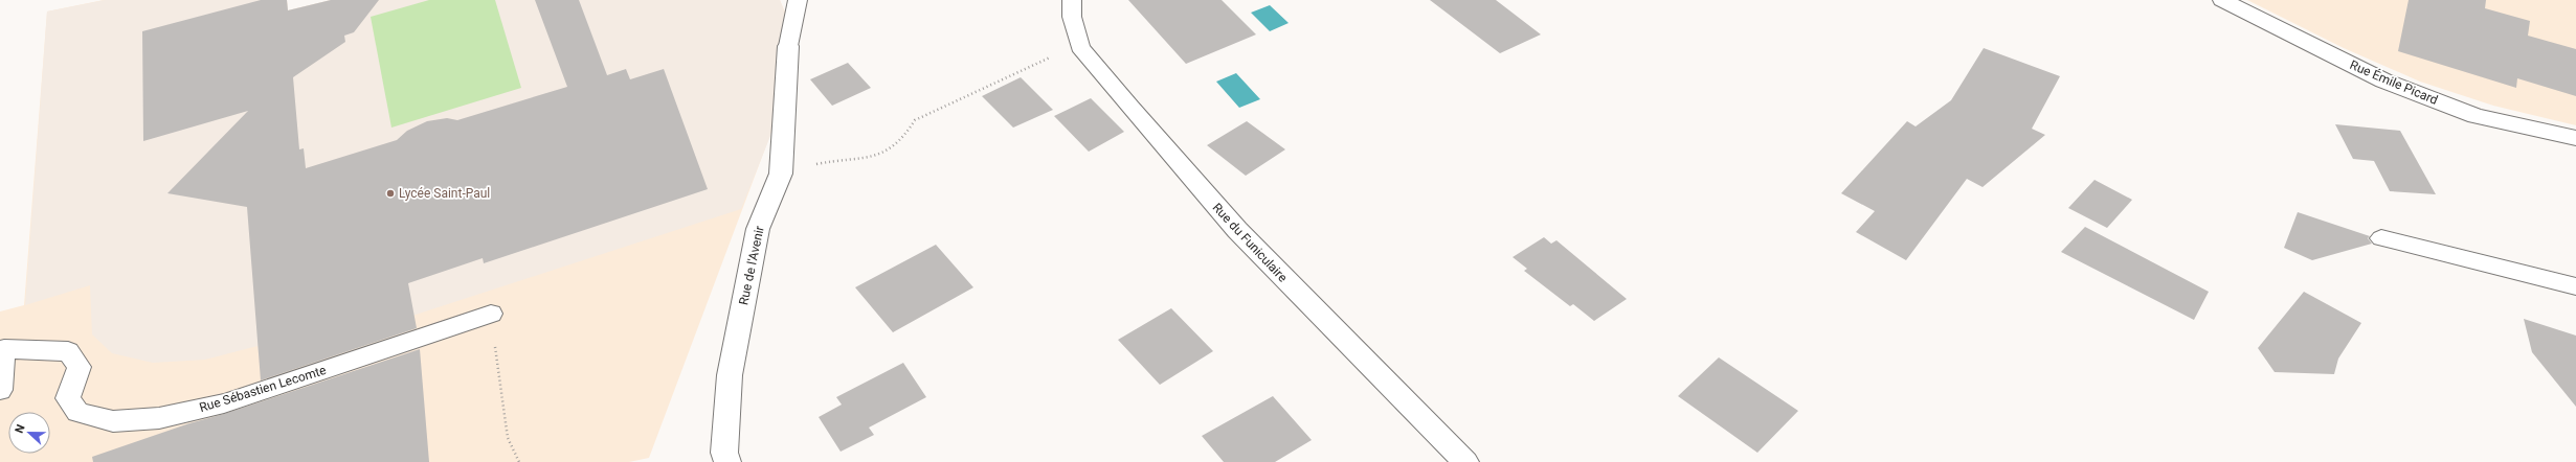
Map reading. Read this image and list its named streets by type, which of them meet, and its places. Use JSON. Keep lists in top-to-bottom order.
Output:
{
  "streets": {
    "street": ["Rue Émile Picard", "Rue du Funiculaire", "Rue de l'Avenir"],
    "lane": ["Rue Sébastien Lecomte"]
  },
  "places": ["Lycée Saint-Paul"],
  "north": "left"
}
